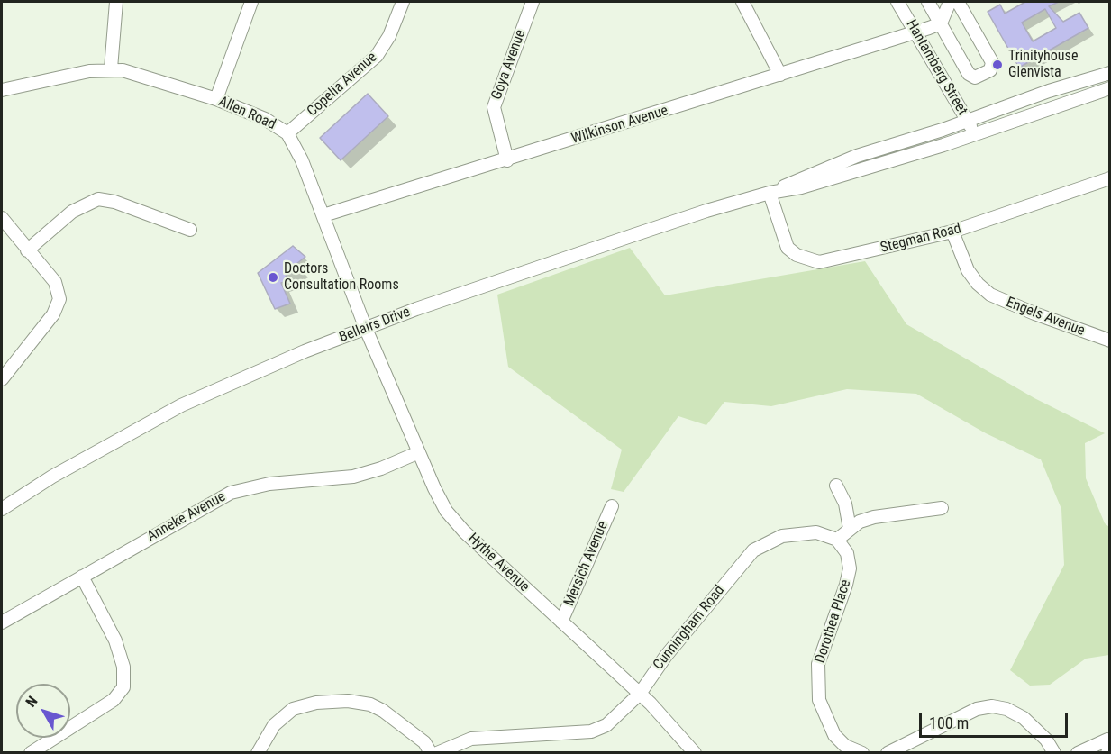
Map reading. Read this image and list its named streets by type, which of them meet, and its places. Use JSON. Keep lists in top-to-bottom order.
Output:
{
  "streets": {
    "street": [
      "Goya Avenue",
      "Hantamberg Street",
      "Copelia Avenue",
      "Allen Road",
      "Wilkinson Avenue",
      "Stegman Road",
      "Engels Avenue",
      "Bellairs Drive",
      "Anneke Avenue",
      "Hythe Avenue",
      "Mersich Avenue",
      "Dorothea Place",
      "Cunningham Road"
    ]
  },
  "crossings": [
    ["Goya Avenue", "Wilkinson Avenue"],
    ["Hantamberg Street", "Wilkinson Avenue"],
    ["Copelia Avenue", "Allen Road"],
    ["Allen Road", "Wilkinson Avenue"],
    ["Allen Road", "Bellairs Drive"],
    ["Allen Road", "Hythe Avenue"],
    ["Stegman Road", "Engels Avenue"],
    ["Stegman Road", "Bellairs Drive"],
    ["Bellairs Drive", "Hythe Avenue"],
    ["Anneke Avenue", "Hythe Avenue"],
    ["Hythe Avenue", "Mersich Avenue"],
    ["Hythe Avenue", "Cunningham Road"],
    ["Dorothea Place", "Cunningham Road"]
  ],
  "places": ["Trinityhouse Glenvista", "Doctors Consultation Rooms"],
  "scale_bar": "100 m",
  "north": "top left"
}
